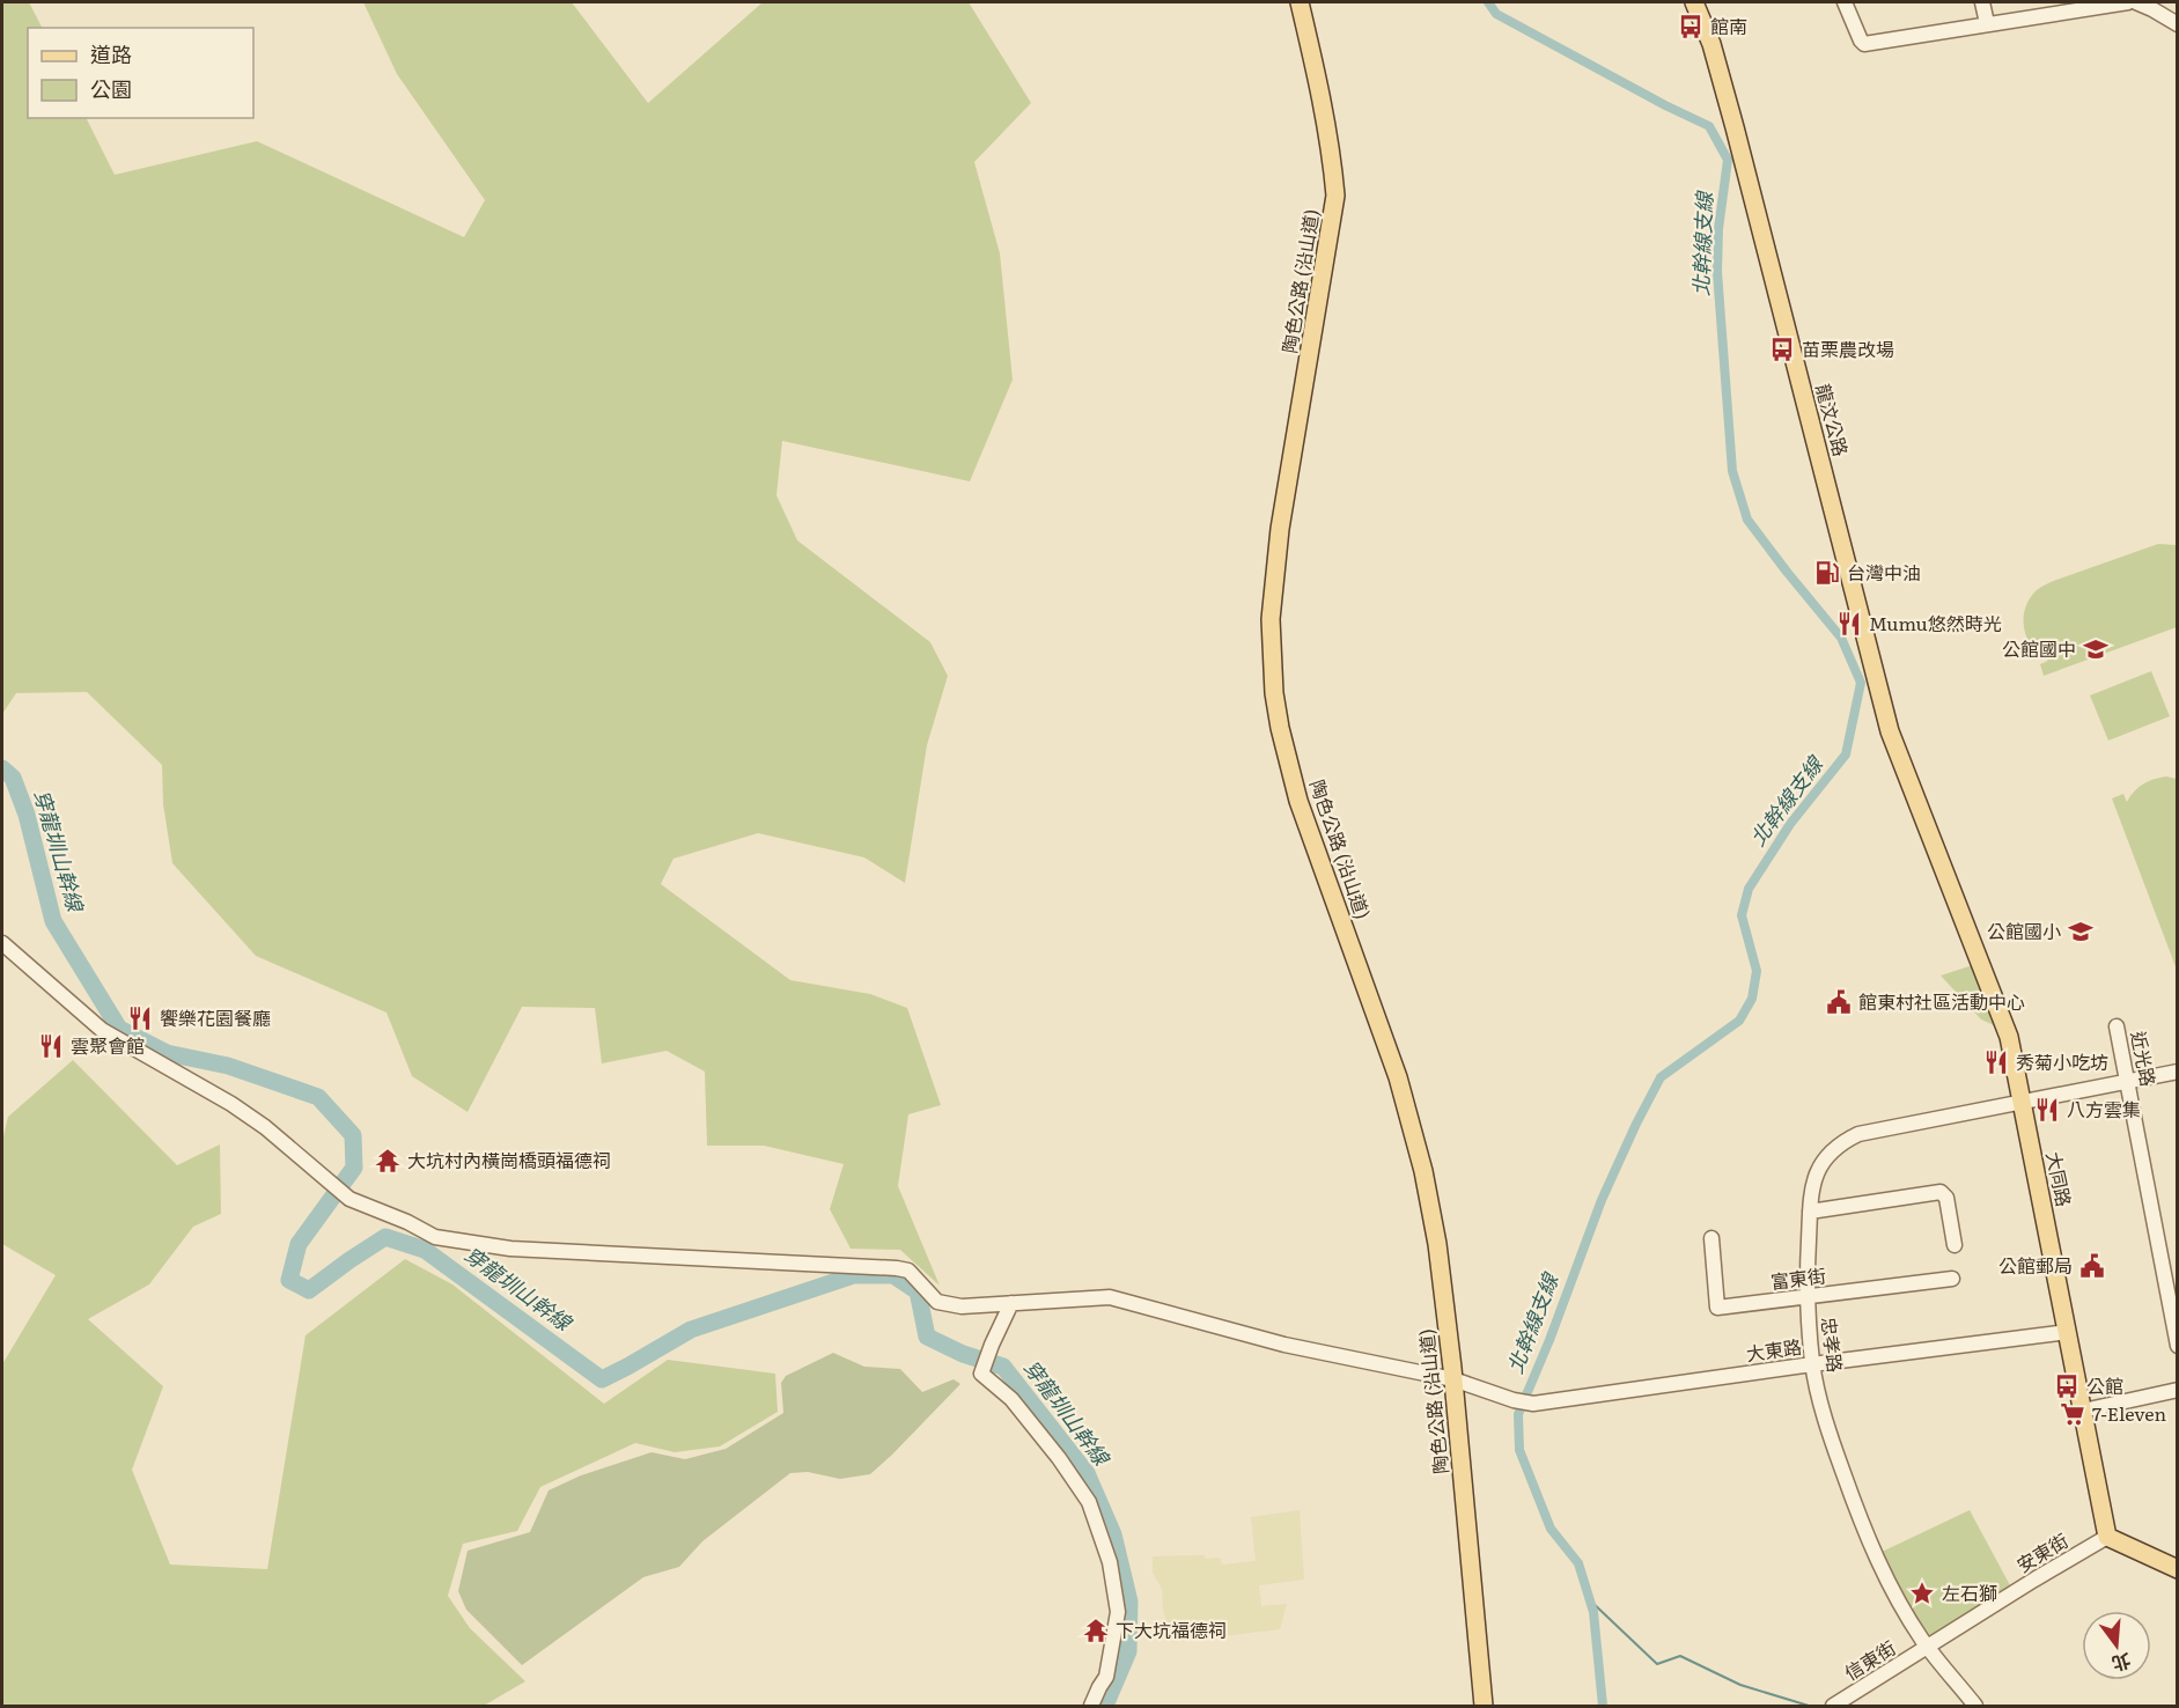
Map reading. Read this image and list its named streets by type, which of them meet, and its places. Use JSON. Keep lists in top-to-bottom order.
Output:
{
  "streets": {
    "main road": ["陶色公路 (沿山道)", "龍汶公路", "大同路"],
    "street": [
      "近光路",
      "富東街",
      "忠孝路",
      "大東路",
      "安東街",
      "信東街"
    ]
  },
  "crossings": [
    ["陶色公路 (沿山道)", "大東路"],
    ["龍汶公路", "大同路"],
    ["近光路", "忠孝路"],
    ["大同路", "忠孝路"],
    ["大同路", "大東路"],
    ["大同路", "安東街"],
    ["富東街", "忠孝路"],
    ["忠孝路", "大東路"],
    ["忠孝路", "安東街"],
    ["忠孝路", "信東街"],
    ["安東街", "信東街"]
  ],
  "water": ["北幹線支線", "穿龍圳山幹線"],
  "places": {
    "bus stop": ["館南", "苗栗農改場", "公館"],
    "fuel station": ["台灣中油"],
    "restaurant": [
      "Mumu悠然時光",
      "饗樂花園餐廳",
      "雲聚會館",
      "秀菊小吃坊",
      "八方雲集"
    ],
    "school or university": ["公館國中", "公館國小"],
    "public building": ["館東村社區活動中心", "公館郵局"],
    "temple": ["大坑村內橫崗橋頭福德祠", "下大坑福德祠"],
    "supermarket": ["7-Eleven"],
    "place": ["左石獅"]
  },
  "legend": ["道路", "公園"],
  "north": "bottom"
}
